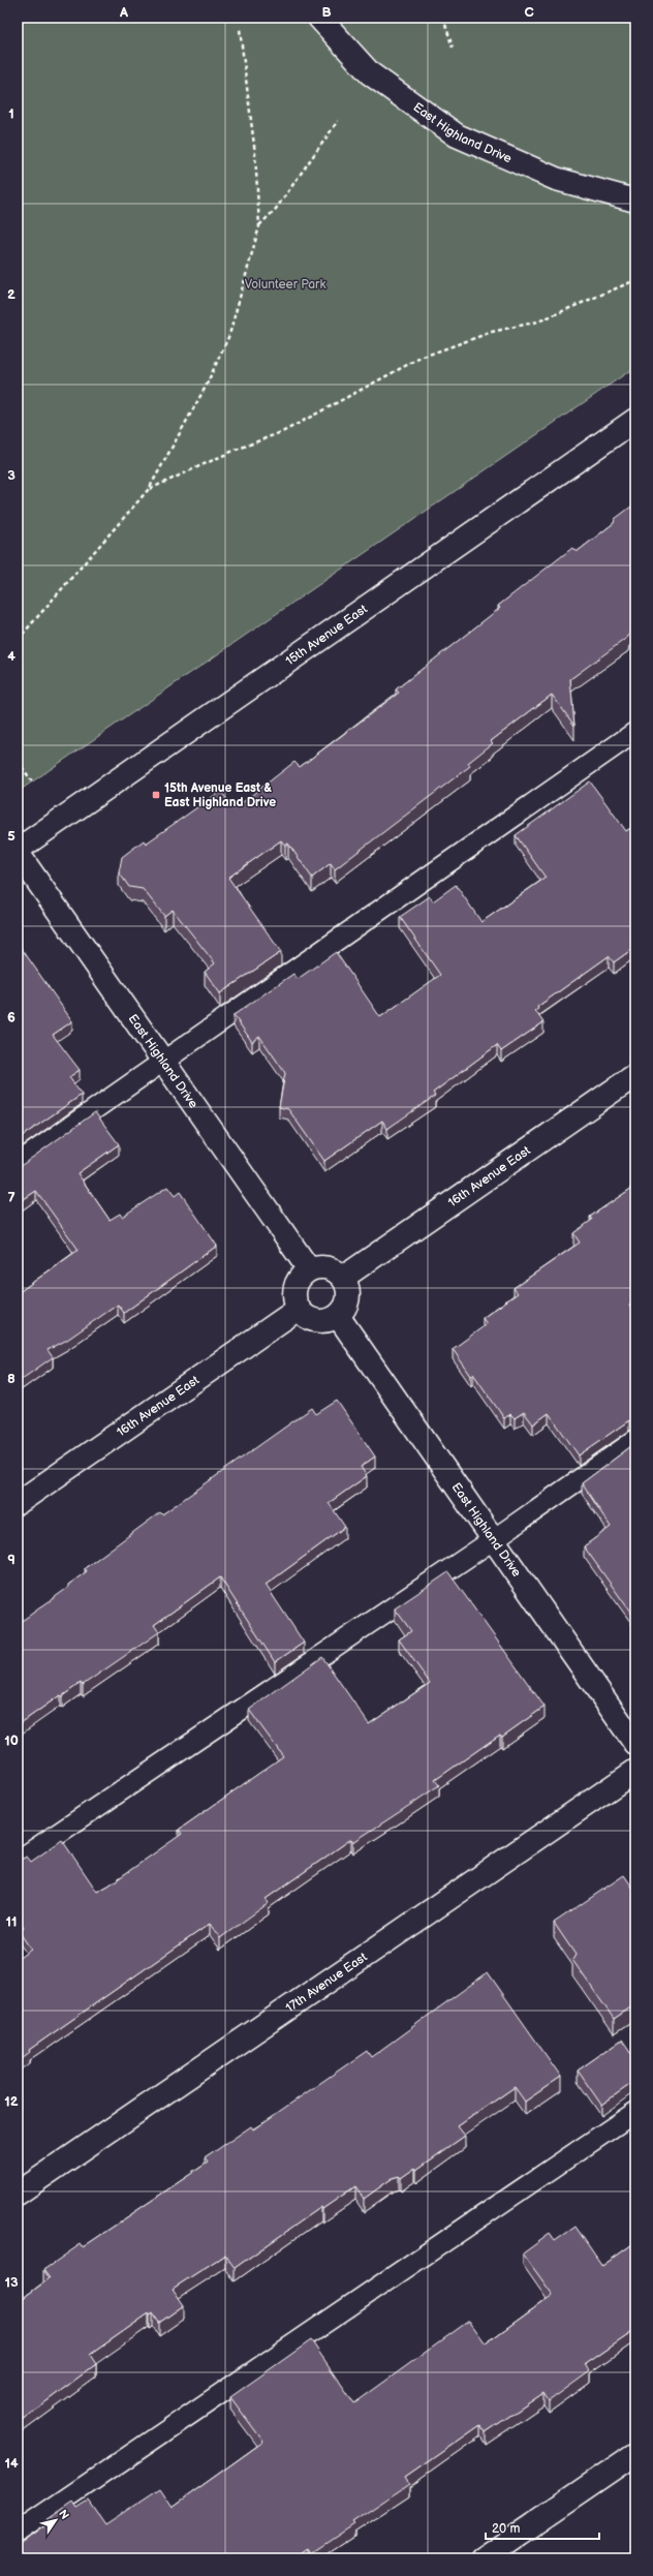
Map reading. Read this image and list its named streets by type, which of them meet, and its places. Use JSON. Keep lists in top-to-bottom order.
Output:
{
  "streets": {
    "street": [
      "East Highland Drive",
      "15th Avenue East",
      "16th Avenue East",
      "17th Avenue East"
    ]
  },
  "crossings": [
    ["East Highland Drive", "16th Avenue East"]
  ],
  "parks": ["Volunteer Park"],
  "places": {
    "transit": ["15th Avenue East & East Highland Drive"]
  },
  "scale_bar": "20 m",
  "north": "top right",
  "grid": {
    "columns": ["A", "B", "C"],
    "rows": [
      "1",
      "2",
      "3",
      "4",
      "5",
      "6",
      "7",
      "8",
      "9",
      "10",
      "11",
      "12",
      "13",
      "14"
    ]
  }
}
